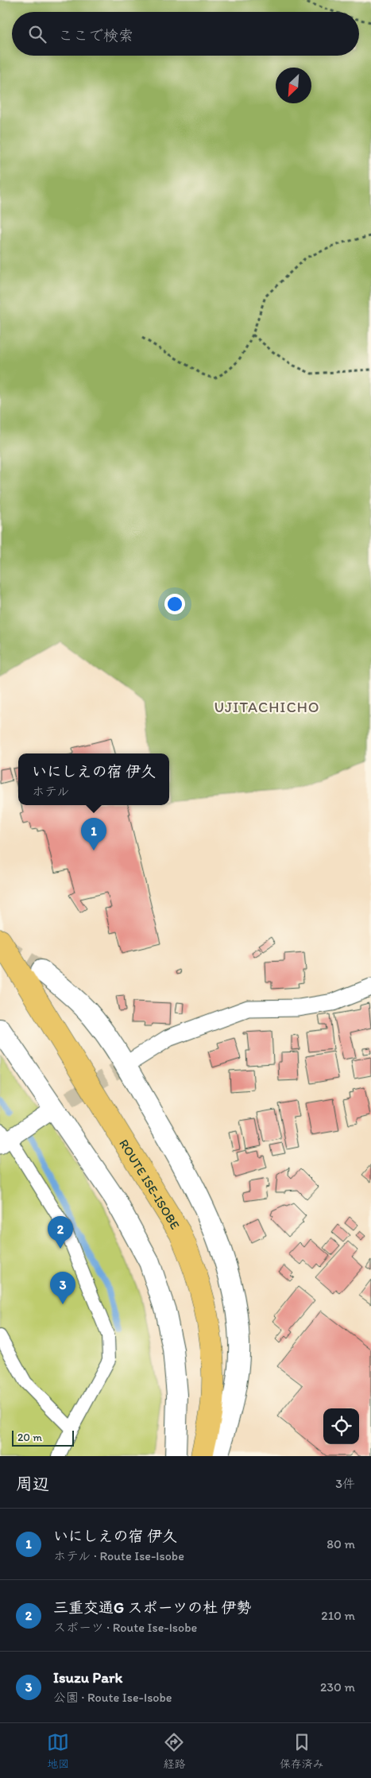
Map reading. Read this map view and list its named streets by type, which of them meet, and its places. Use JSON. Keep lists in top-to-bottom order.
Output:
{
  "streets": {
    "main road": ["ROUTE ISE-ISOBE"]
  },
  "districts": ["UJITACHICHO"],
  "scale_bar": "20 m",
  "north": "bottom left",
  "page": {
    "search": "ここで検索",
    "popup": ["いにしえの宿 伊久", "ホテル"],
    "pins": ["1", "2", "3"],
    "scale": "20 m",
    "heading": ["周辺", "3件"],
    "list": [
      {
        "mark": "1",
        "name": "いにしえの宿 伊久",
        "note": "ホテル · Route Ise-Isobe",
        "value": "80 m"
      },
      {
        "mark": "2",
        "name": "三重交通G スポーツの杜 伊勢",
        "note": "スポーツ · Route Ise-Isobe",
        "value": "210 m"
      },
      {
        "mark": "3",
        "name": "Isuzu Park",
        "note": "公園 · Route Ise-Isobe",
        "value": "230 m"
      }
    ],
    "nav": ["地図", "経路", "保存済み"]
  }
}
